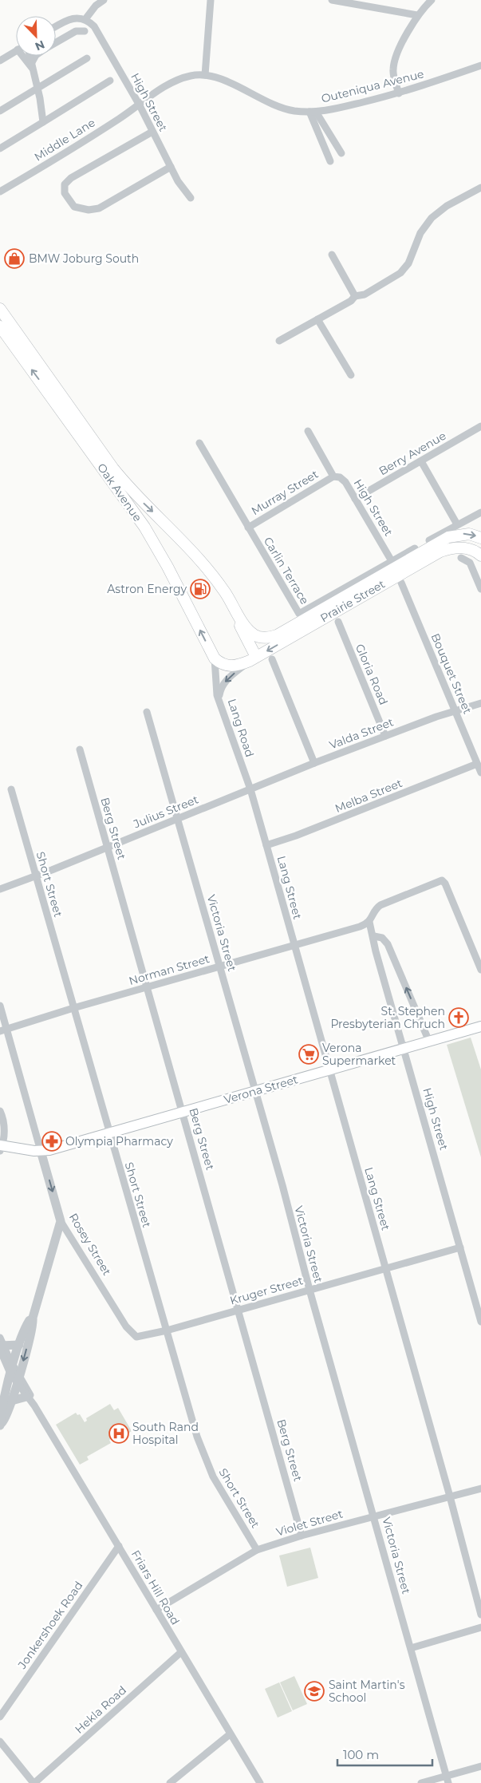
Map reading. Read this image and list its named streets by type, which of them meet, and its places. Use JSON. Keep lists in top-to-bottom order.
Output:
{
  "streets": {
    "main road": ["Oak Avenue", "Prairie Street", "Verona Street"],
    "street": [
      "Outeniqua Avenue",
      "High Street",
      "Middle Lane",
      "Berry Avenue",
      "Murray Street",
      "Carlin Terrace",
      "Bouquet Street",
      "Gloria Road",
      "Lang Road",
      "Valda Street",
      "Melba Street",
      "Julius Street",
      "Berg Street",
      "Short Street",
      "Lang Street",
      "Victoria Street",
      "Norman Street",
      "Rosey Street",
      "Kruger Street",
      "Violet Street",
      "Friars Hill Road",
      "Jonkershoek Road",
      "Hekla Road"
    ]
  },
  "crossings": [
    ["Outeniqua Avenue", "High Street"],
    ["Outeniqua Avenue", "Middle Lane"],
    ["High Street", "Middle Lane"],
    ["High Street", "Berry Avenue"],
    ["High Street", "Murray Street"],
    ["High Street", "Carlin Terrace"],
    ["High Street", "Norman Street"],
    ["High Street", "Verona Street"],
    ["High Street", "Kruger Street"],
    ["Oak Avenue", "Prairie Street"],
    ["Murray Street", "Carlin Terrace"],
    ["Prairie Street", "Lang Road"],
    ["Bouquet Street", "Valda Street"],
    ["Bouquet Street", "Melba Street"],
    ["Gloria Road", "Valda Street"],
    ["Lang Road", "Valda Street"],
    ["Lang Road", "Julius Street"],
    ["Lang Road", "Lang Street"],
    ["Valda Street", "Julius Street"],
    ["Valda Street", "Lang Street"],
    ["Melba Street", "Lang Street"],
    ["Julius Street", "Berg Street"],
    ["Julius Street", "Short Street"],
    ["Julius Street", "Lang Street"],
    ["Julius Street", "Victoria Street"],
    ["Berg Street", "Norman Street"],
    ["Berg Street", "Verona Street"],
    ["Berg Street", "Kruger Street"],
    ["Berg Street", "Violet Street"],
    ["Short Street", "Norman Street"],
    ["Short Street", "Verona Street"],
    ["Short Street", "Kruger Street"],
    ["Short Street", "Violet Street"],
    ["Lang Street", "Norman Street"],
    ["Lang Street", "Verona Street"],
    ["Lang Street", "Kruger Street"],
    ["Lang Street", "Violet Street"],
    ["Victoria Street", "Norman Street"],
    ["Victoria Street", "Verona Street"],
    ["Victoria Street", "Kruger Street"],
    ["Victoria Street", "Violet Street"],
    ["Norman Street", "Rosey Street"],
    ["Verona Street", "Rosey Street"],
    ["Rosey Street", "Kruger Street"],
    ["Violet Street", "Friars Hill Road"],
    ["Friars Hill Road", "Jonkershoek Road"],
    ["Friars Hill Road", "Hekla Road"]
  ],
  "places": {
    "shop": ["BMW Joburg South"],
    "fuel station": ["Astron Energy"],
    "church": ["St. Stephen Presbyterian Chruch"],
    "supermarket": ["Verona Supermarket"],
    "pharmacy": ["Olympia Pharmacy"],
    "hospital": ["South Rand Hospital"],
    "school or university": ["Saint Martin's School"]
  },
  "scale_bar": "100 m",
  "north": "bottom right"
}
